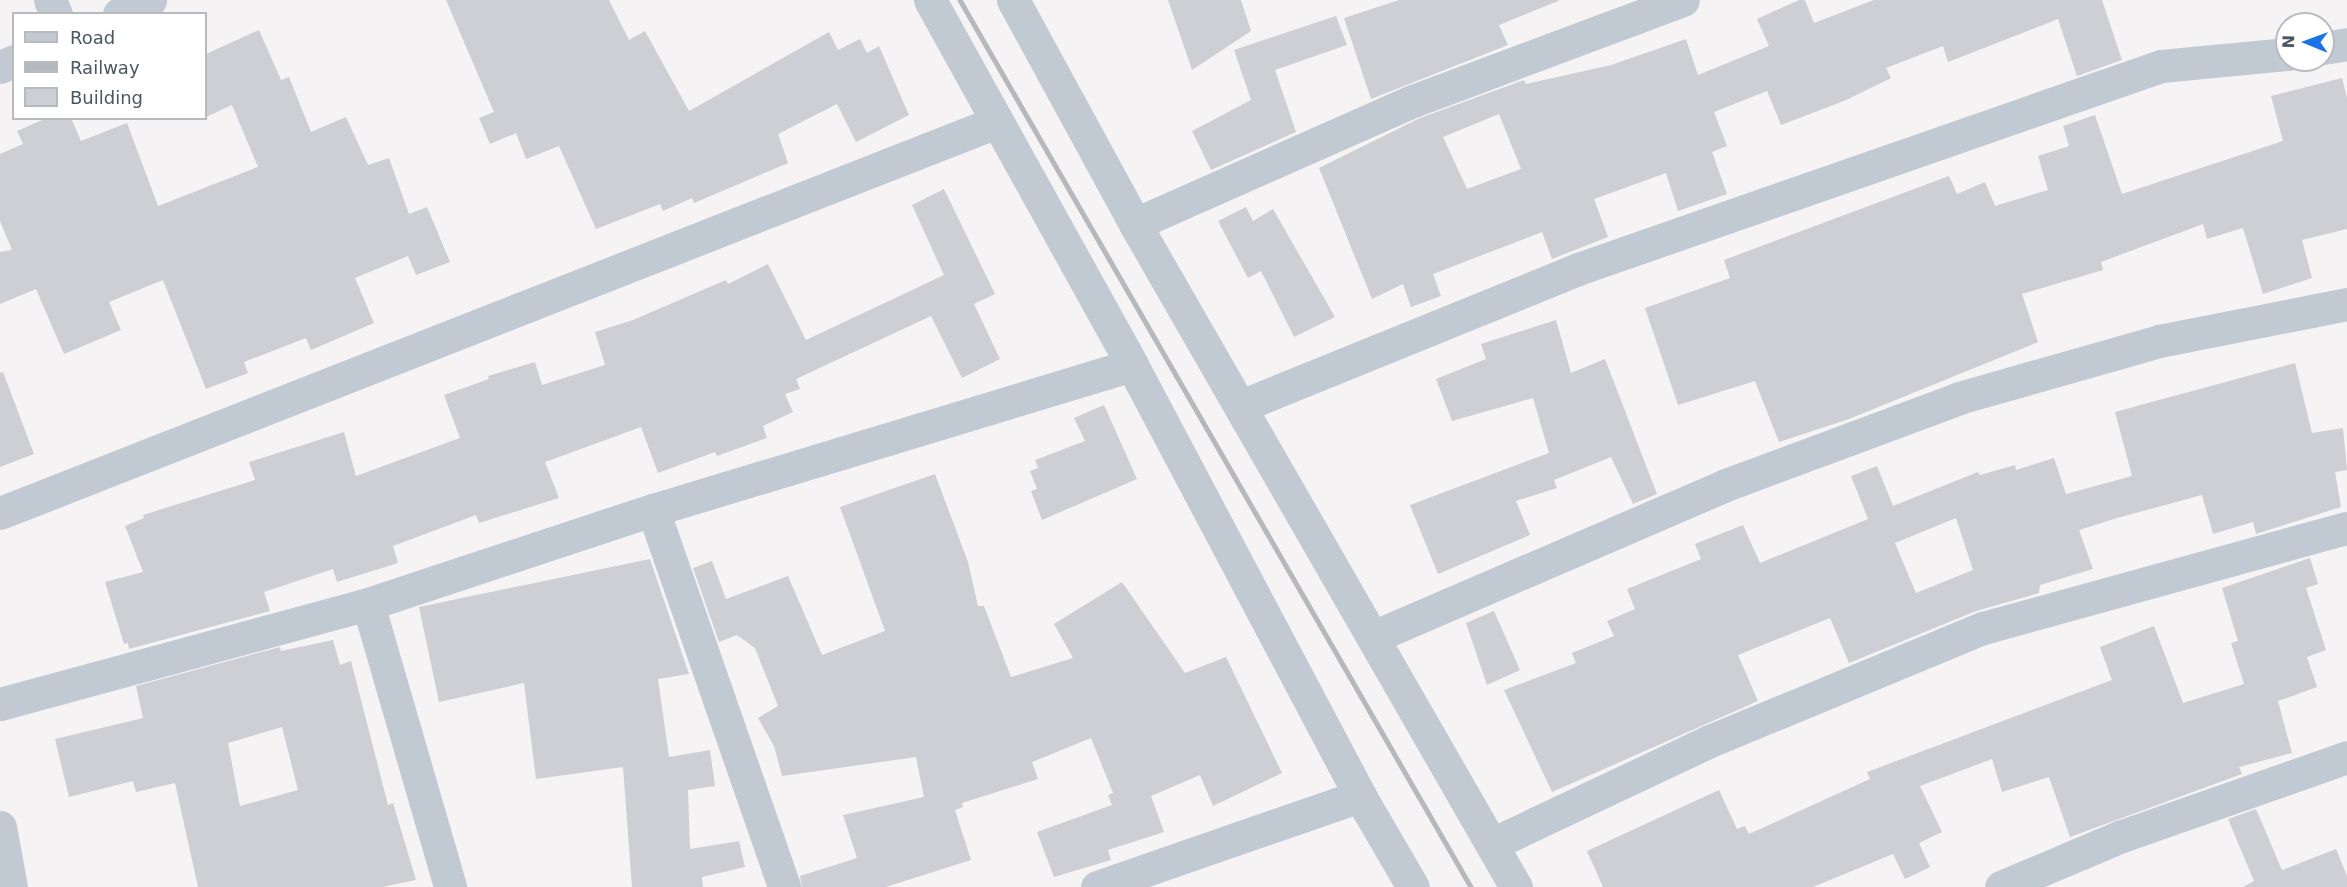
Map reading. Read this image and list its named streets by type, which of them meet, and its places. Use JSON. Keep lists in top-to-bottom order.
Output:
{
  "legend": ["Road", "Railway", "Building"],
  "north": "left"
}
